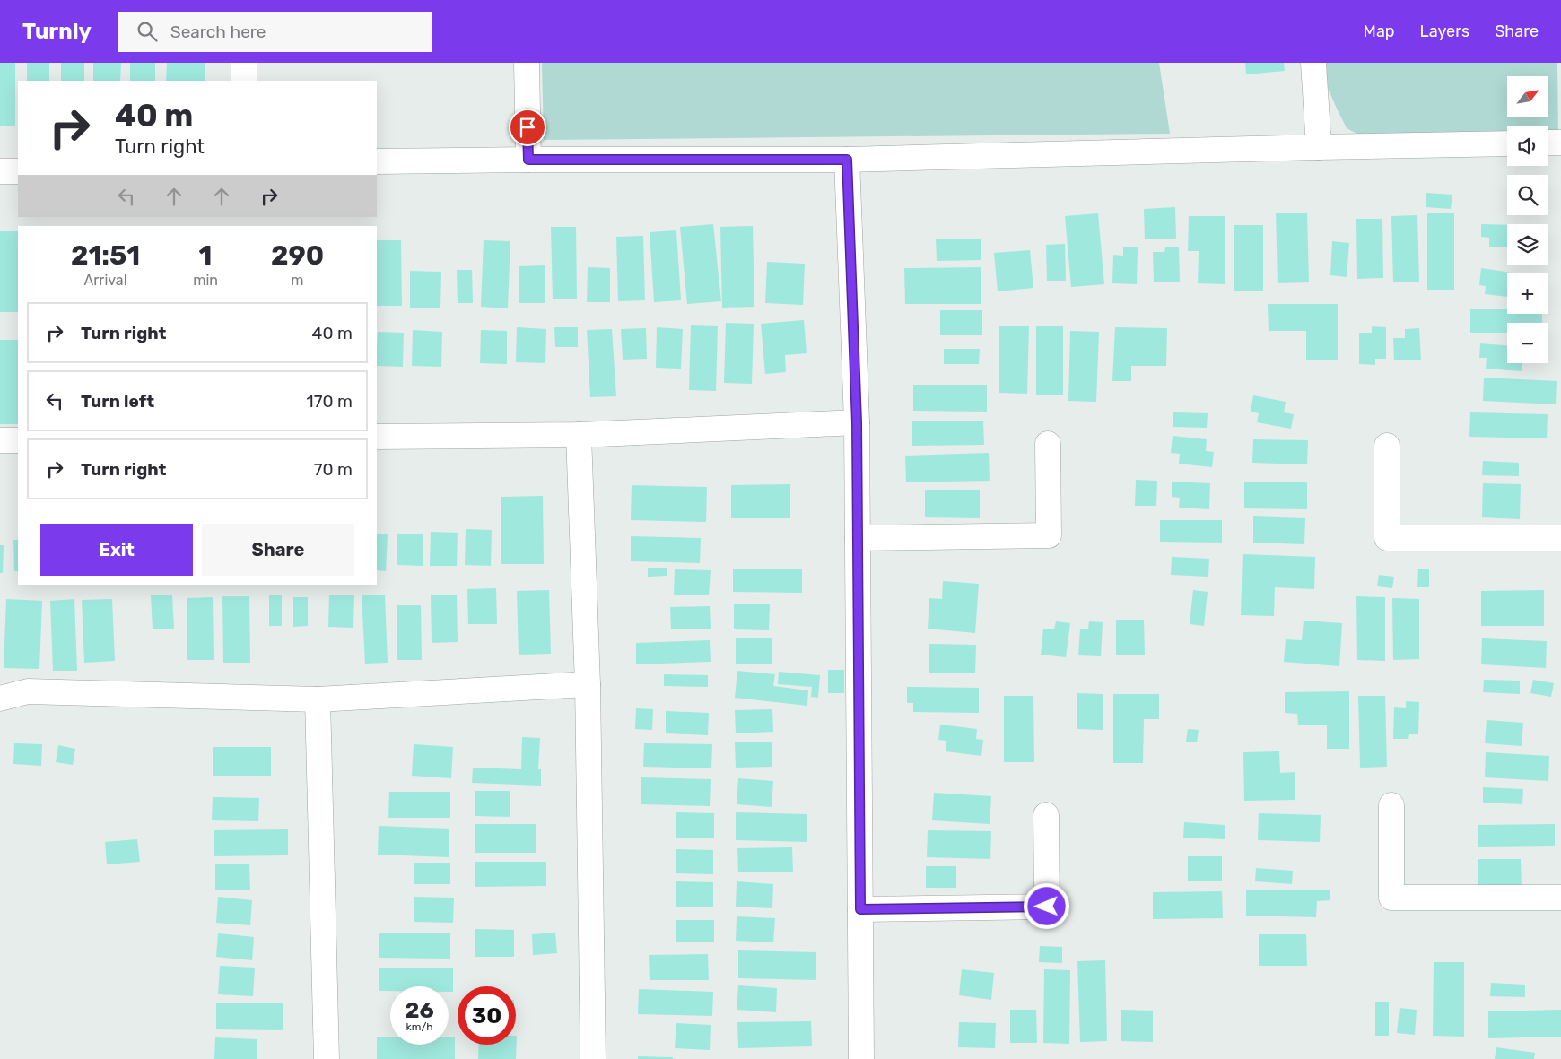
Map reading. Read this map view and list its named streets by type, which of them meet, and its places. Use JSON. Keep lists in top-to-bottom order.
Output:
{
  "north": "top right",
  "page": {
    "header": "Turnly",
    "search": "Search here",
    "nav": ["Map", "Layers", "Share"],
    "map_buttons": ["+", "−"],
    "turn": ["40 m", "Turn right"],
    "eta": [
      "21:51",
      "Arrival",
      "1",
      "min",
      "290",
      "m"
    ],
    "list": [
      {
        "name": "Turn right",
        "value": "40 m"
      },
      {
        "name": "Turn left",
        "value": "170 m"
      },
      {
        "name": "Turn right",
        "value": "70 m"
      }
    ],
    "buttons": ["Exit", "Share"],
    "speed": "26 km/h",
    "limit": "30"
  }
}
